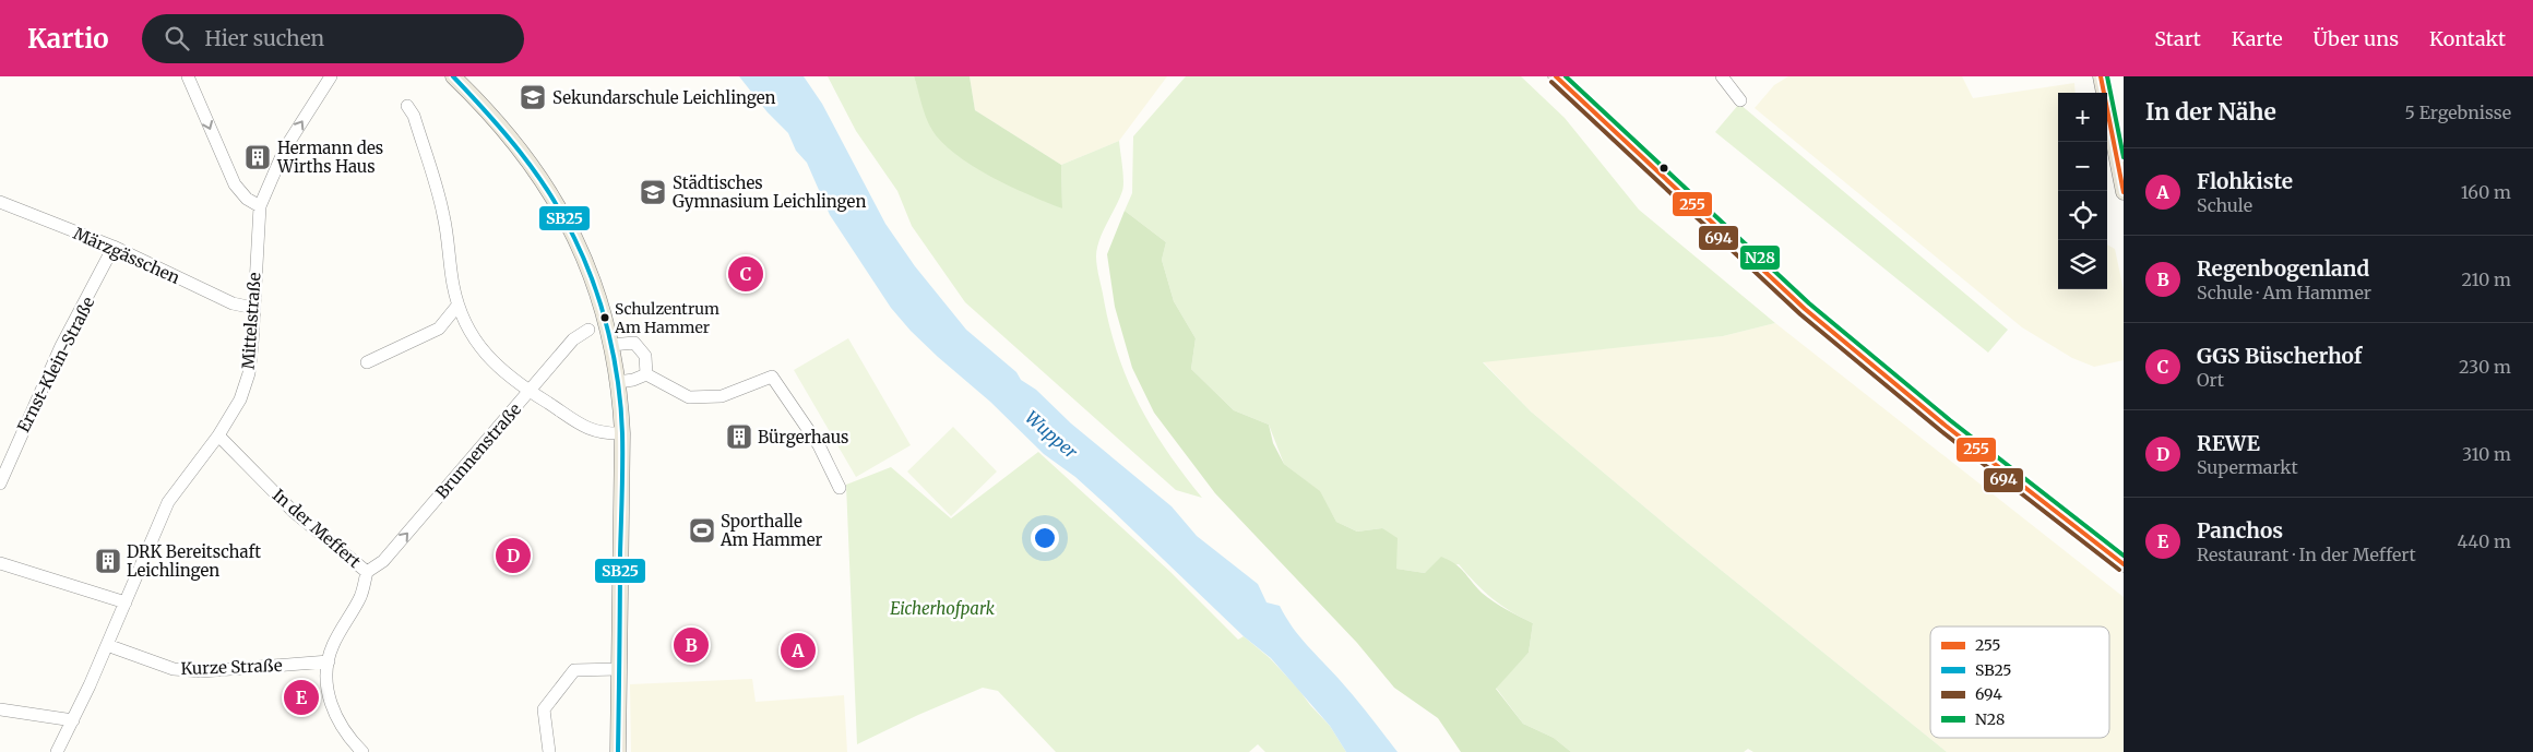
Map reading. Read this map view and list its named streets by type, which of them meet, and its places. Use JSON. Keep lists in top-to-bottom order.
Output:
{
  "streets": {
    "street": [
      "Märzgässchen",
      "Mittelstraße",
      "Ernst-Klein-Straße",
      "Brunnenstraße",
      "In der Meffert",
      "Kurze Straße"
    ]
  },
  "crossings": [
    ["Märzgässchen", "Mittelstraße"],
    ["Märzgässchen", "Ernst-Klein-Straße"],
    ["Mittelstraße", "In der Meffert"],
    ["Mittelstraße", "Kurze Straße"],
    ["Brunnenstraße", "In der Meffert"],
    ["In der Meffert", "Kurze Straße"]
  ],
  "one_way": ["Brunnenstraße"],
  "water": ["Wupper"],
  "parks": ["Eicherhofpark"],
  "places": {
    "school or university": ["Sekundarschule Leichlingen", "Städtisches Gymnasium Leichlingen"],
    "building": ["Hermann des Wirths Haus", "Bürgerhaus", "DRK Bereitschaft Leichlingen"],
    "other": ["Schulzentrum Am Hammer"],
    "sports": ["Sporthalle Am Hammer"]
  },
  "lines": [
    "transit line 255",
    "transit line SB25",
    "transit line N28",
    "transit line 694"
  ],
  "legend": [
    "255",
    "SB25",
    "694",
    "N28"
  ],
  "page": {
    "header": "Kartio",
    "search": "Hier suchen",
    "nav": [
      "Start",
      "Karte",
      "Über uns",
      "Kontakt"
    ],
    "heading": ["In der Nähe", "5 Ergebnisse"],
    "map_buttons": ["+", "−"],
    "list": [
      {
        "mark": "A",
        "name": "Flohkiste",
        "note": "Schule",
        "value": "160 m"
      },
      {
        "mark": "B",
        "name": "Regenbogenland",
        "note": "Schule · Am Hammer",
        "value": "210 m"
      },
      {
        "mark": "C",
        "name": "GGS Büscherhof",
        "note": "Ort",
        "value": "230 m"
      },
      {
        "mark": "D",
        "name": "REWE",
        "note": "Supermarkt",
        "value": "310 m"
      },
      {
        "mark": "E",
        "name": "Panchos",
        "note": "Restaurant · In der Meffert",
        "value": "440 m"
      }
    ],
    "pins": [
      "C",
      "D",
      "B",
      "A",
      "E"
    ]
  }
}
